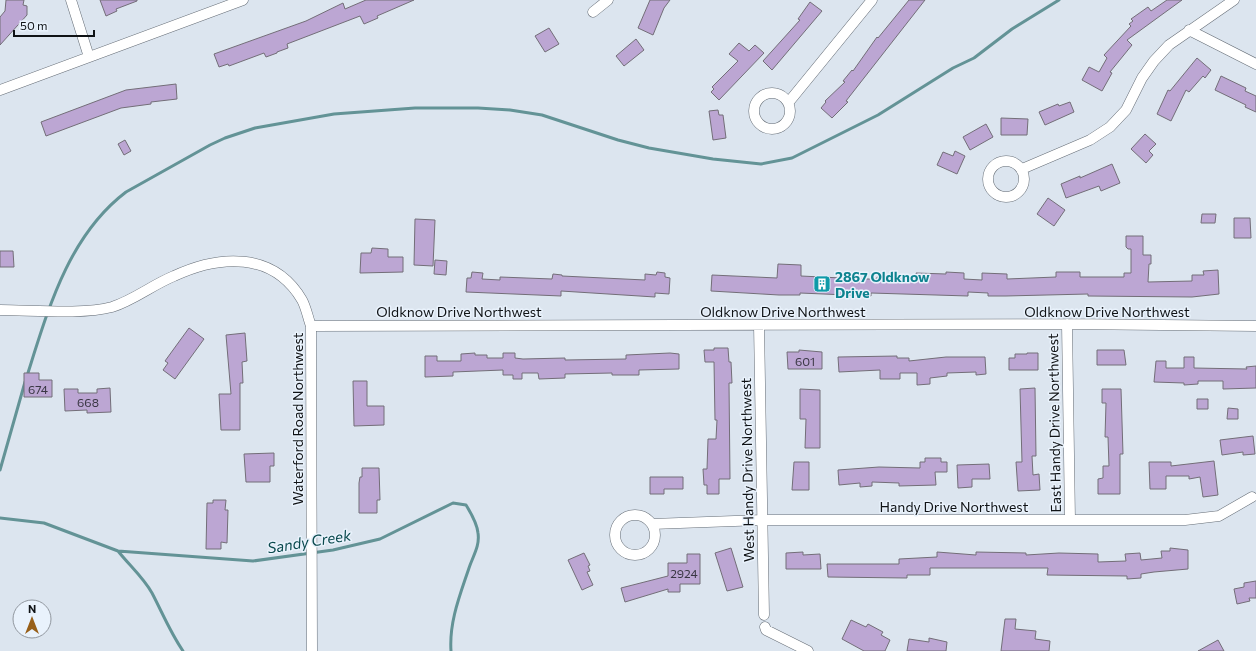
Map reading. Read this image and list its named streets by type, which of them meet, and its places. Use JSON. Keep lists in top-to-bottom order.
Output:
{
  "streets": {
    "street": [
      "Oldknow Drive Northwest",
      "Waterford Road Northwest",
      "East Handy Drive Northwest",
      "West Handy Drive Northwest",
      "Handy Drive Northwest"
    ]
  },
  "crossings": [
    ["Oldknow Drive Northwest", "Waterford Road Northwest"],
    ["Oldknow Drive Northwest", "East Handy Drive Northwest"],
    ["Oldknow Drive Northwest", "West Handy Drive Northwest"],
    ["East Handy Drive Northwest", "Handy Drive Northwest"],
    ["West Handy Drive Northwest", "Handy Drive Northwest"]
  ],
  "water": ["Sandy Creek"],
  "places": {
    "building": ["2867 Oldknow Drive"]
  },
  "house_numbers": [
    "601",
    "674",
    "668",
    "2924"
  ],
  "scale_bar": "50 m",
  "north": "top"
}
